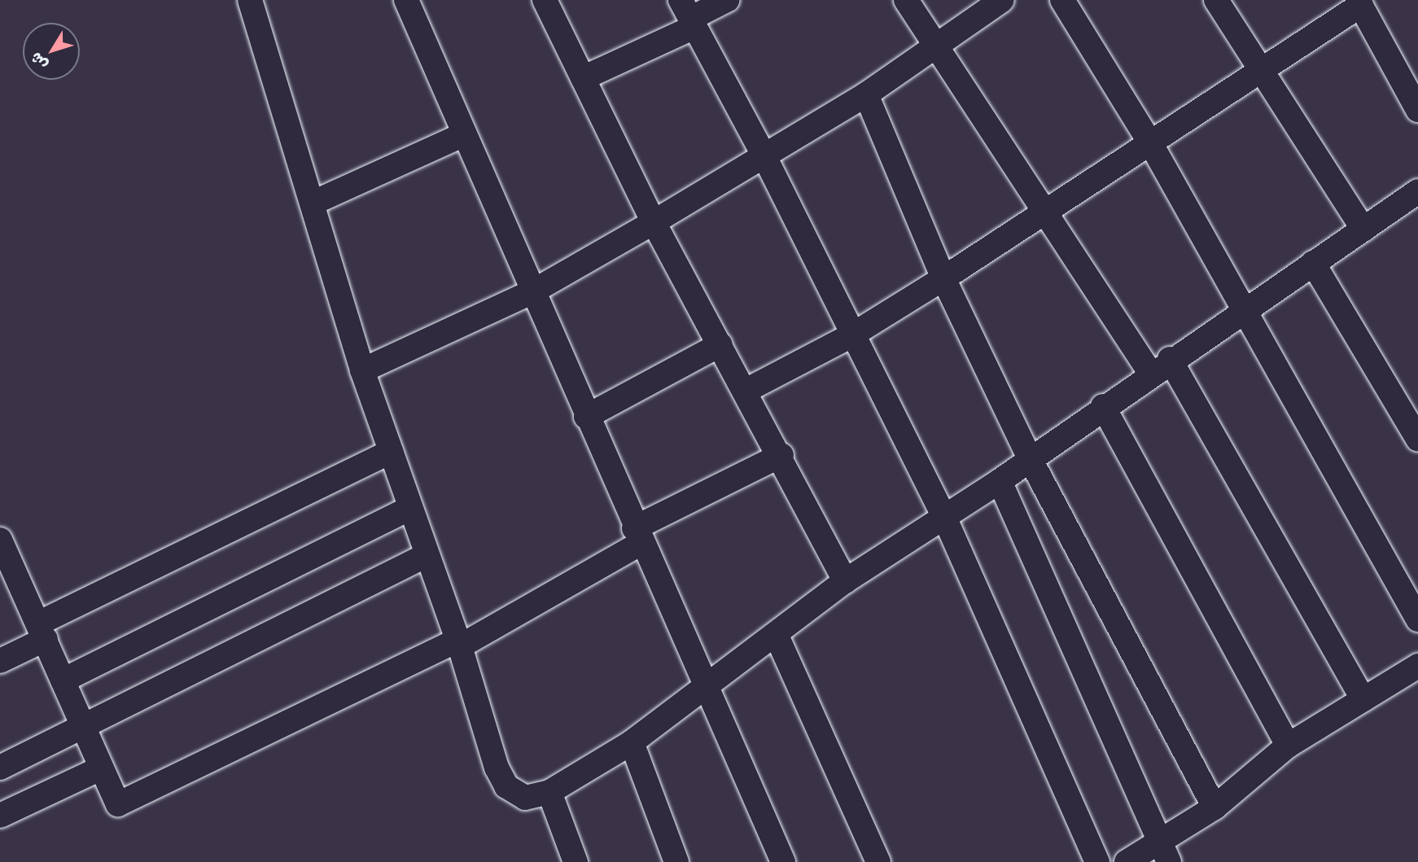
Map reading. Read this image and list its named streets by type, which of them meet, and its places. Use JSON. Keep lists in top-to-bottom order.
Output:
{
  "north": "bottom left"
}
